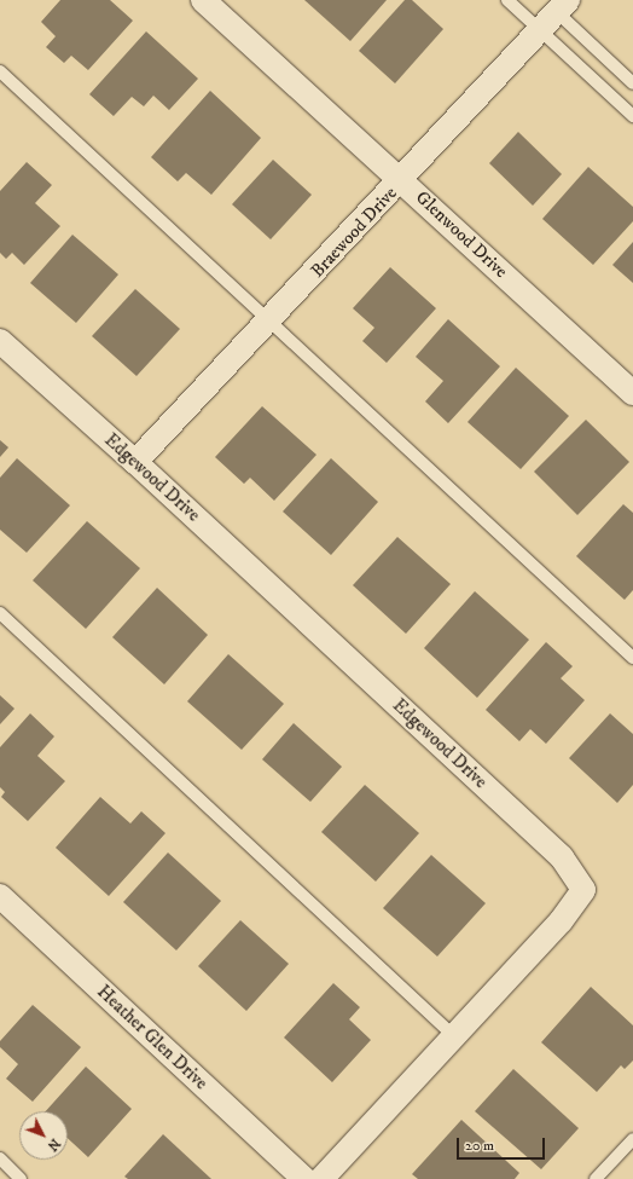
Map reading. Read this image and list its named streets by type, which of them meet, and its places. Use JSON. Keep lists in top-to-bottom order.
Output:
{
  "streets": {
    "street": [
      "Braewood Drive",
      "Glenwood Drive",
      "Edgewood Drive",
      "Heather Glen Drive"
    ]
  },
  "crossings": [
    ["Braewood Drive", "Glenwood Drive"],
    ["Braewood Drive", "Edgewood Drive"]
  ],
  "scale_bar": "20 m",
  "north": "bottom right"
}
